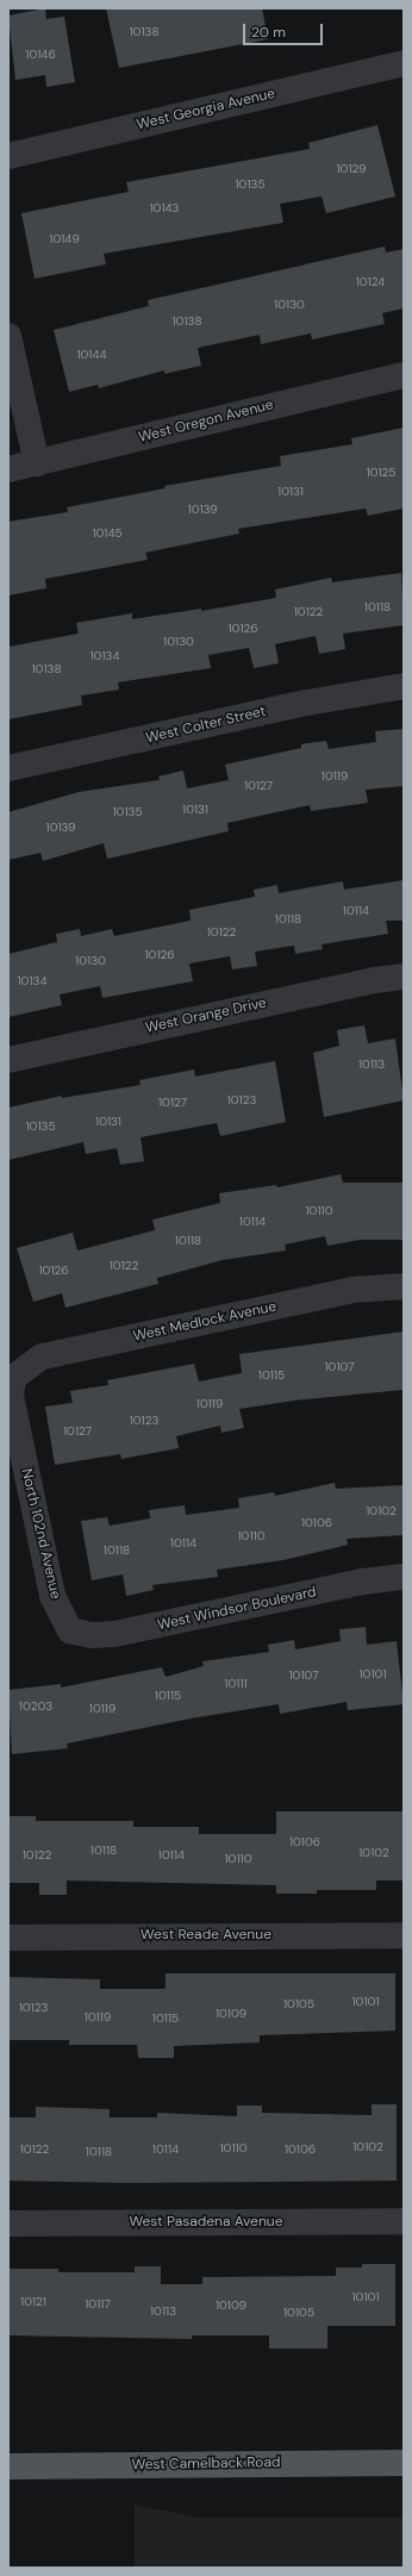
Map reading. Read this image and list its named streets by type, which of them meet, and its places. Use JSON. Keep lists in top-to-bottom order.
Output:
{
  "streets": {
    "main road": ["West Camelback Road"],
    "street": [
      "West Georgia Avenue",
      "West Oregon Avenue",
      "West Colter Street",
      "West Orange Drive",
      "West Medlock Avenue",
      "North 102nd Avenue",
      "West Windsor Boulevard",
      "West Reade Avenue",
      "West Pasadena Avenue"
    ]
  },
  "crossings": [
    ["West Medlock Avenue", "North 102nd Avenue"],
    ["North 102nd Avenue", "West Windsor Boulevard"]
  ],
  "house_numbers": [
    "10138",
    "10146",
    "10129",
    "10135",
    "10143",
    "10149",
    "10124",
    "10130",
    "10138",
    "10144",
    "10125",
    "10131",
    "10139",
    "10145",
    "10118",
    "10122",
    "10126",
    "10130",
    "10134",
    "10138",
    "10119",
    "10127",
    "10131",
    "10135",
    "10139",
    "10114",
    "10118",
    "10122",
    "10126",
    "10130",
    "10134",
    "10113",
    "10123",
    "10127",
    "10131",
    "10135",
    "10110",
    "10114",
    "10118",
    "10122",
    "10126",
    "10107",
    "10115",
    "10119",
    "10123",
    "10127",
    "10102",
    "10106",
    "10110",
    "10114",
    "10118",
    "10101",
    "10107",
    "10111",
    "10115",
    "10203",
    "10119",
    "10106",
    "10118",
    "10102",
    "10122",
    "10114",
    "10110",
    "10101",
    "10105",
    "10123",
    "10109",
    "10119",
    "10115",
    "10102",
    "10110",
    "10122",
    "10114",
    "10106",
    "10118",
    "10101",
    "10121",
    "10117",
    "10109",
    "10113",
    "10105"
  ],
  "scale_bar": "20 m"
}
